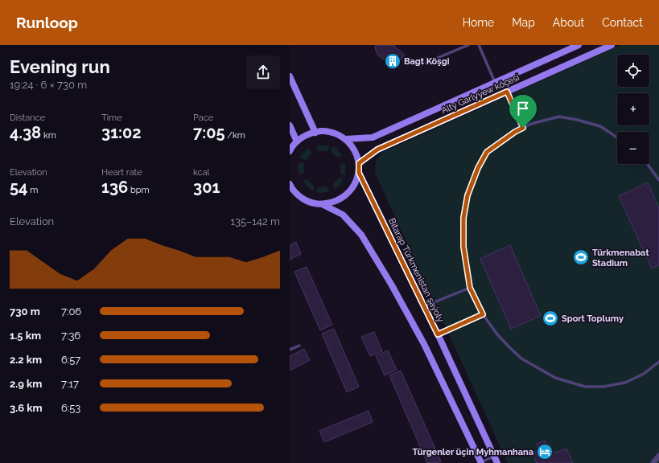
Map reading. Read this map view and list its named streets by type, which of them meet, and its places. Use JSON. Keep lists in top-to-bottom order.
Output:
{
  "streets": {
    "main road": ["Alty Garlyýew köçesi", "Bitarap Türkmenistan şaýoly"]
  },
  "places": {
    "building": ["Bagt Köşgi"],
    "sports": ["Türkmenabat Stadium", "Sport Toplumy"],
    "hotel": ["Türgenler üçin Myhmanhana"]
  },
  "page": {
    "header": "Runloop",
    "nav": [
      "Home",
      "Map",
      "About",
      "Contact"
    ],
    "heading": ["Evening run", "19:24 · 6 × 730 m"],
    "map_buttons": ["+", "−"],
    "stats": [
      ["Distance", "4.38 km"],
      ["Time", "31:02"],
      ["Pace", "7:05 /km"],
      ["Elevation", "54 m"],
      ["Heart rate", "136 bpm"],
      ["kcal", "301"]
    ],
    "chart": ["Elevation", "135–142 m"],
    "list": [
      {
        "name": "730 m",
        "note": "7:06"
      },
      {
        "name": "1.5 km",
        "note": "7:36"
      },
      {
        "name": "2.2 km",
        "note": "6:57"
      },
      {
        "name": "2.9 km",
        "note": "7:17"
      },
      {
        "name": "3.6 km",
        "note": "6:53"
      }
    ]
  }
}
